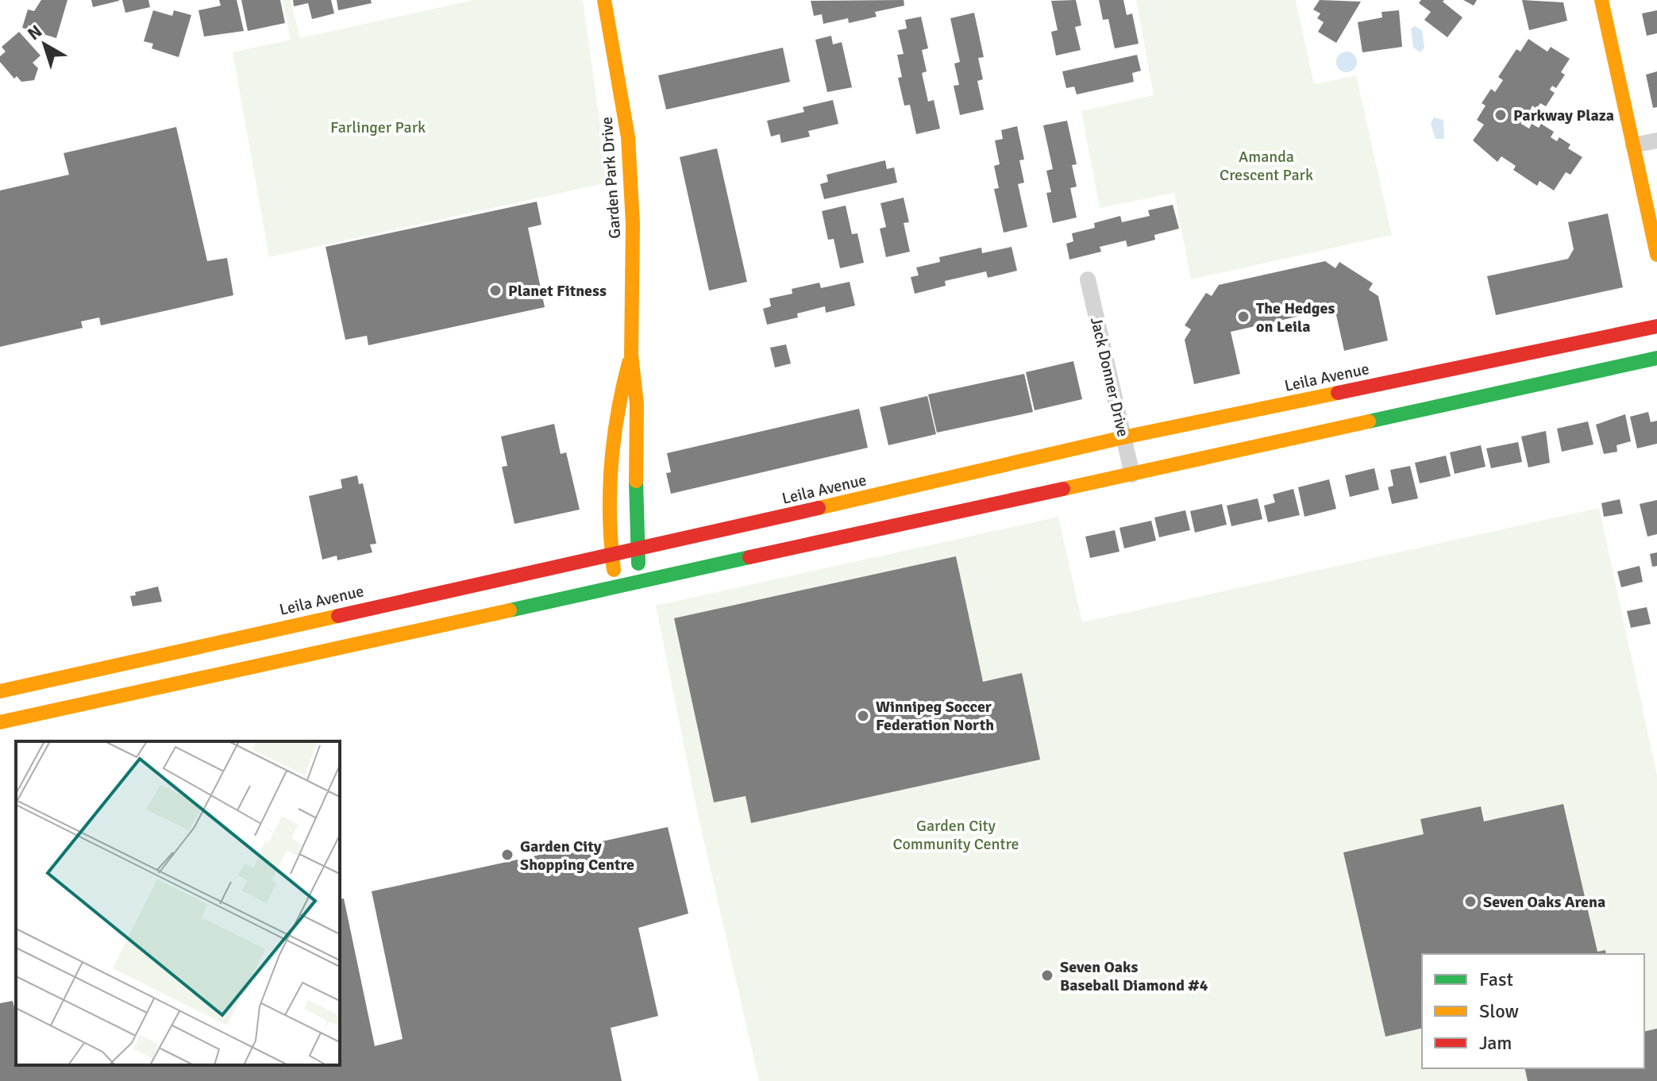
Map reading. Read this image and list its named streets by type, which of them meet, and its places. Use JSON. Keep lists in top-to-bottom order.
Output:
{
  "streets": {
    "main road": ["Garden Park Drive", "Leila Avenue"],
    "street": ["Jack Donner Drive"]
  },
  "crossings": [
    ["Garden Park Drive", "Leila Avenue"],
    ["Jack Donner Drive", "Leila Avenue"]
  ],
  "parks": ["Farlinger Park", "Amanda Crescent Park", "Garden City Community Centre"],
  "places": [
    "Parkway Plaza",
    "Planet Fitness",
    "The Hedges on Leila",
    "Winnipeg Soccer Federation North",
    "Garden City Shopping Centre",
    "Seven Oaks Arena",
    "Seven Oaks Baseball Diamond #4"
  ],
  "legend": ["Fast", "Slow", "Jam"],
  "north": "top left"
}
